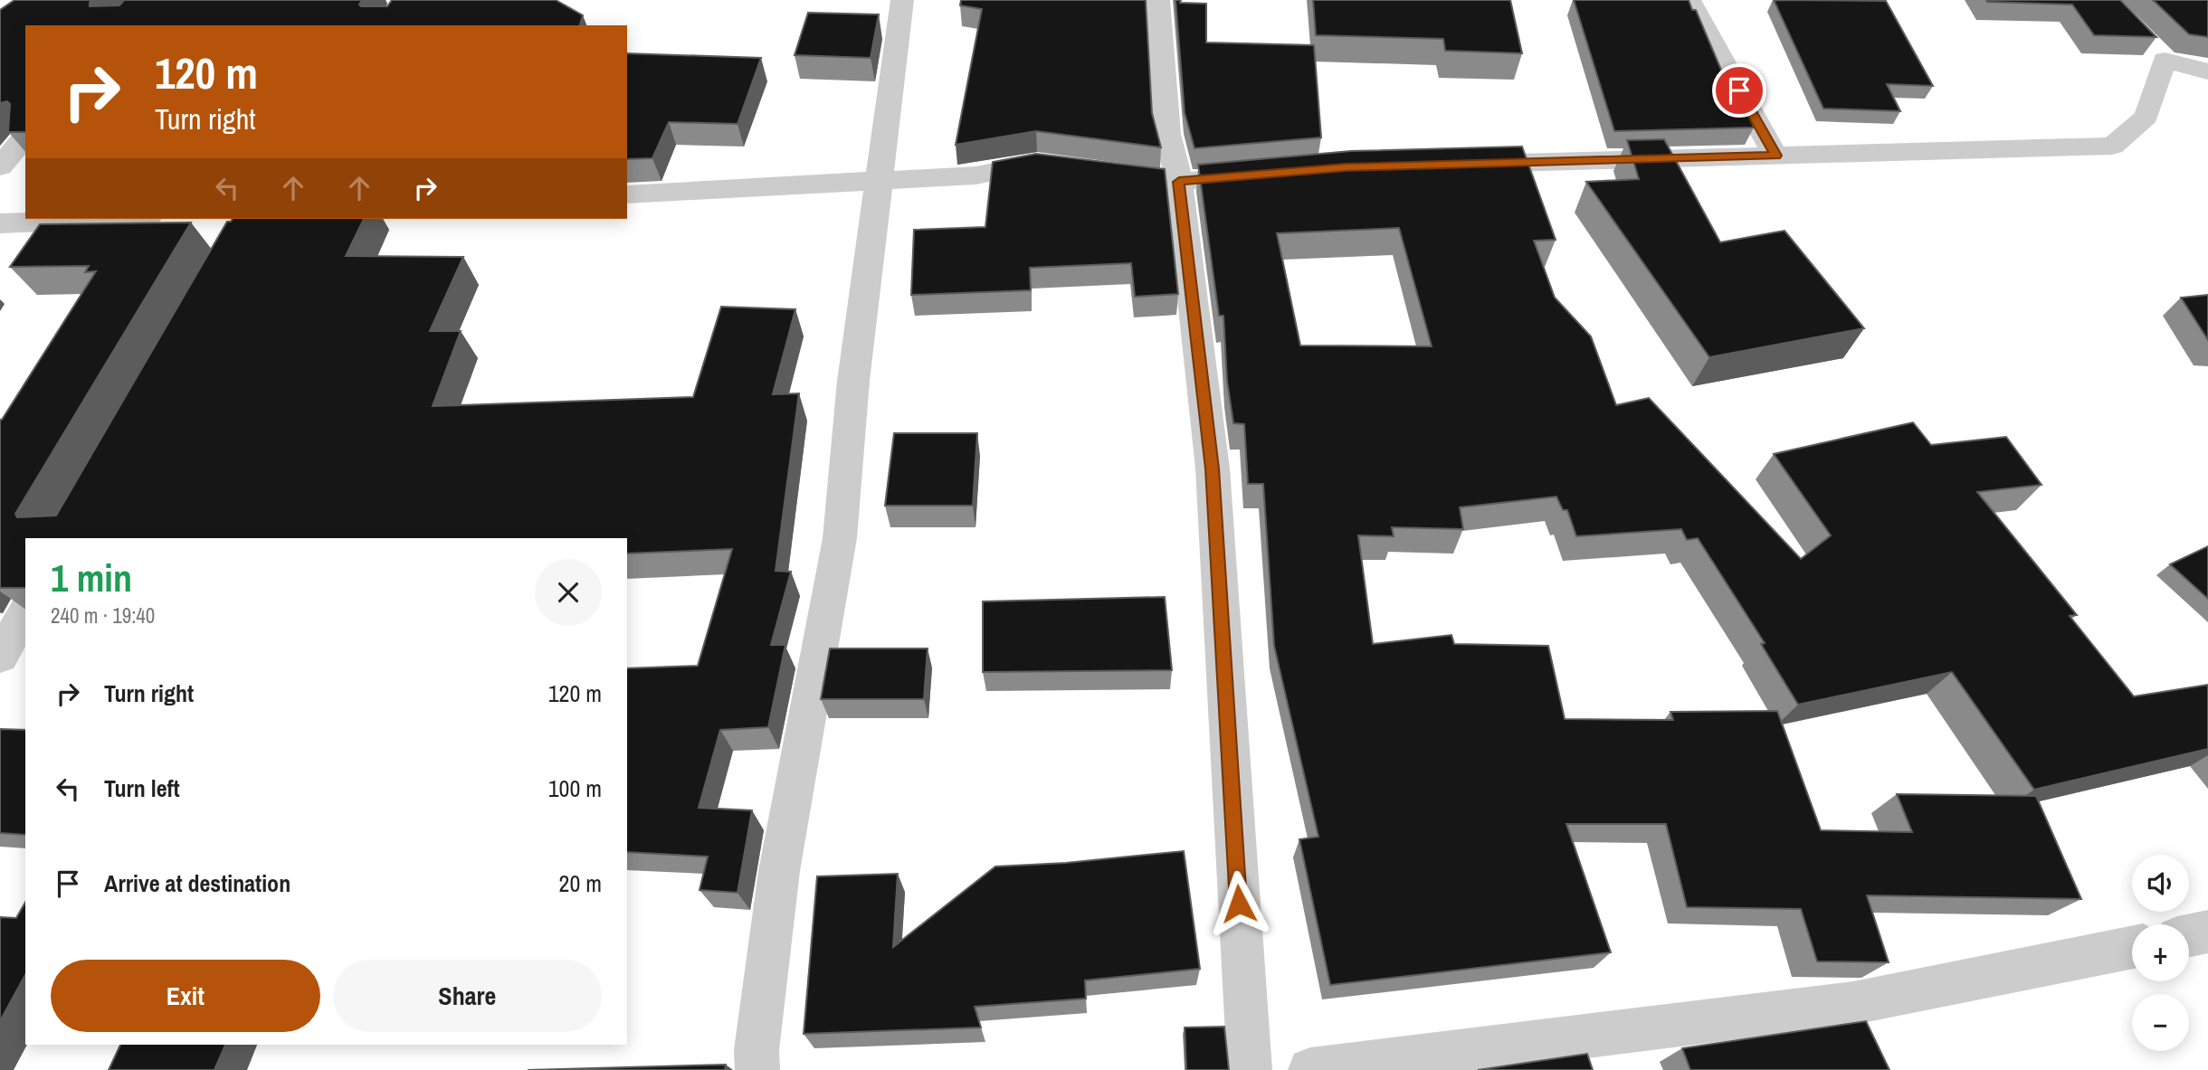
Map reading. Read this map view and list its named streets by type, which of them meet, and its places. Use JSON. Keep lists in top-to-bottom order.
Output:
{
  "page": {
    "turn": ["120 m", "Turn right"],
    "heading": ["1 min", "240 m · 19:40"],
    "list": [
      {
        "name": "Turn right",
        "value": "120 m"
      },
      {
        "name": "Turn left",
        "value": "100 m"
      },
      {
        "name": "Arrive at destination",
        "value": "20 m"
      }
    ],
    "map_buttons": ["+", "−"],
    "buttons": ["Exit", "Share"]
  }
}
